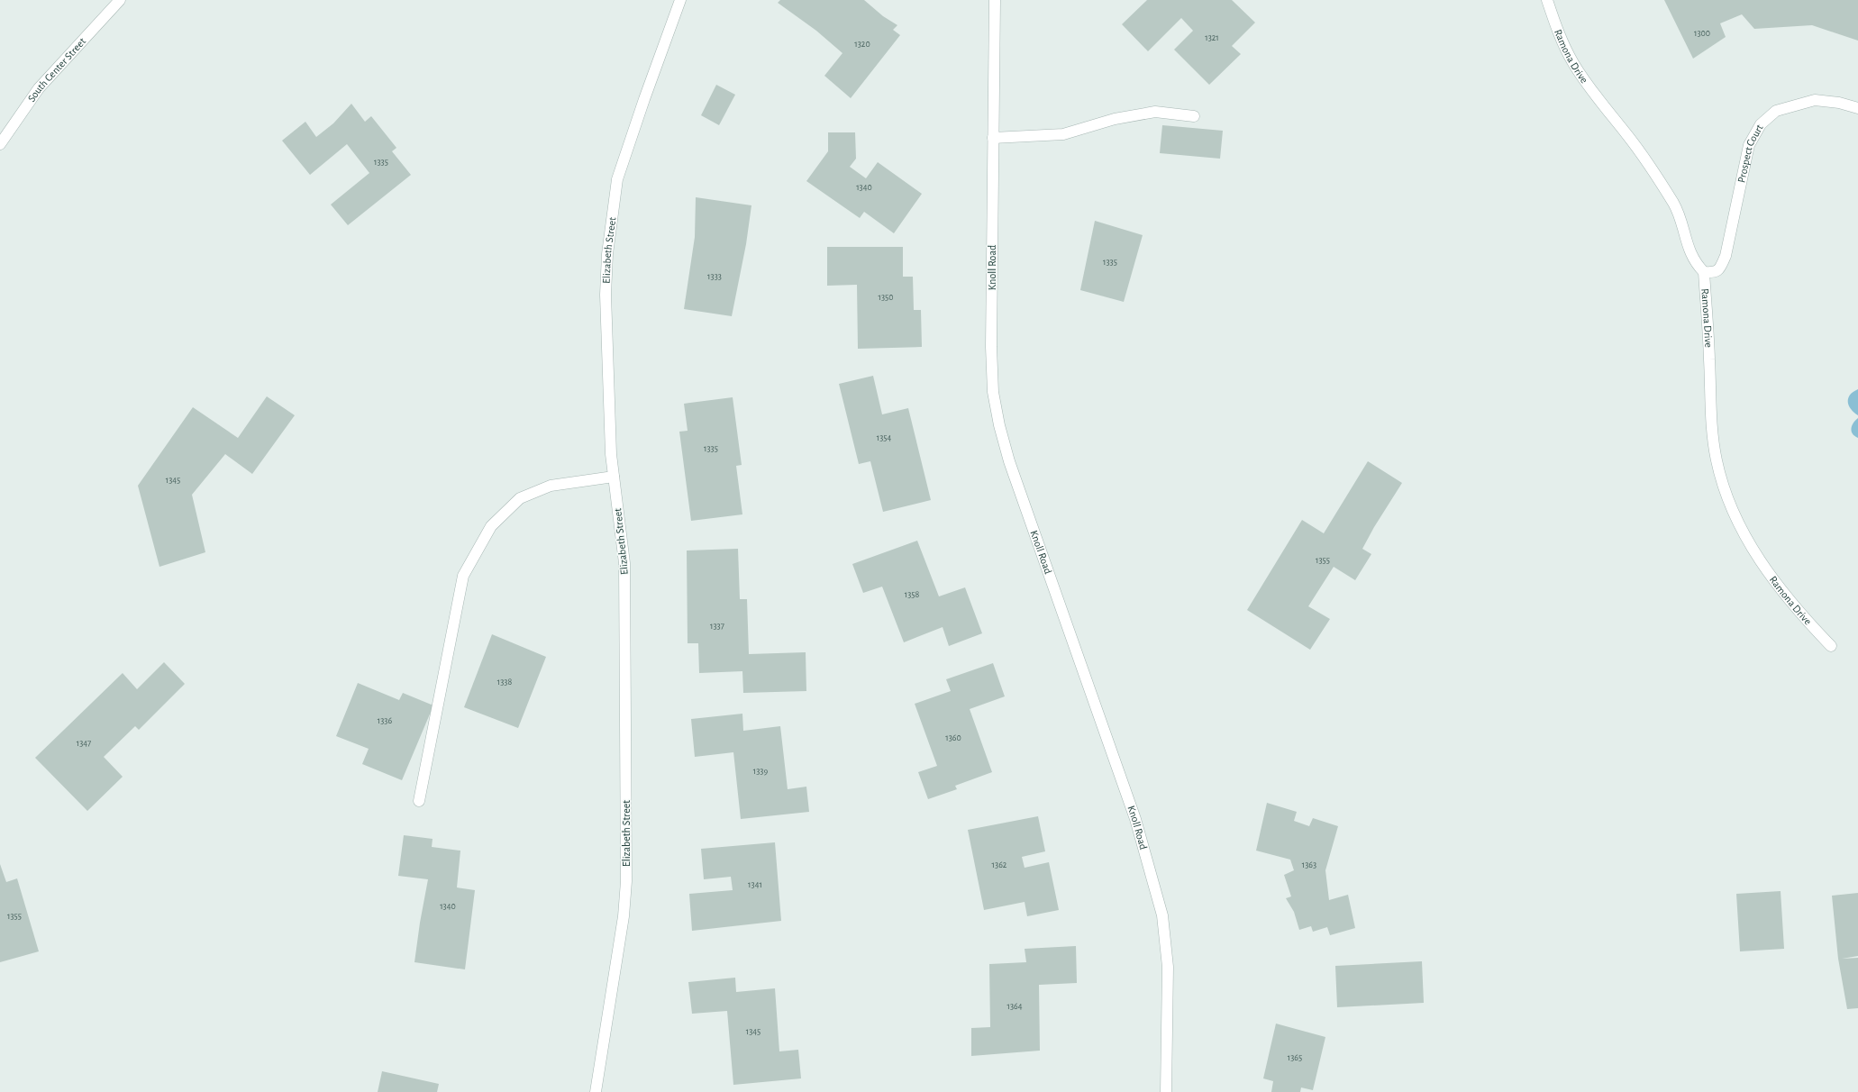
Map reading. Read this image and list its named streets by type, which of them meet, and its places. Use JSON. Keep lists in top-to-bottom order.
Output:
{
  "streets": {
    "street": [
      "Ramona Drive",
      "South Center Street",
      "Prospect Court",
      "Elizabeth Street",
      "Knoll Road"
    ]
  },
  "crossings": [
    ["Ramona Drive", "Prospect Court"]
  ],
  "house_numbers": [
    "1300",
    "1321",
    "1320",
    "1335",
    "1340",
    "1335",
    "1333",
    "1350",
    "1354",
    "1335",
    "1345",
    "1355",
    "1358",
    "1337",
    "1338",
    "1336",
    "1360",
    "1347",
    "1339",
    "1362",
    "1363",
    "1341",
    "1340",
    "1355",
    "1364",
    "1345",
    "1365"
  ]
}
